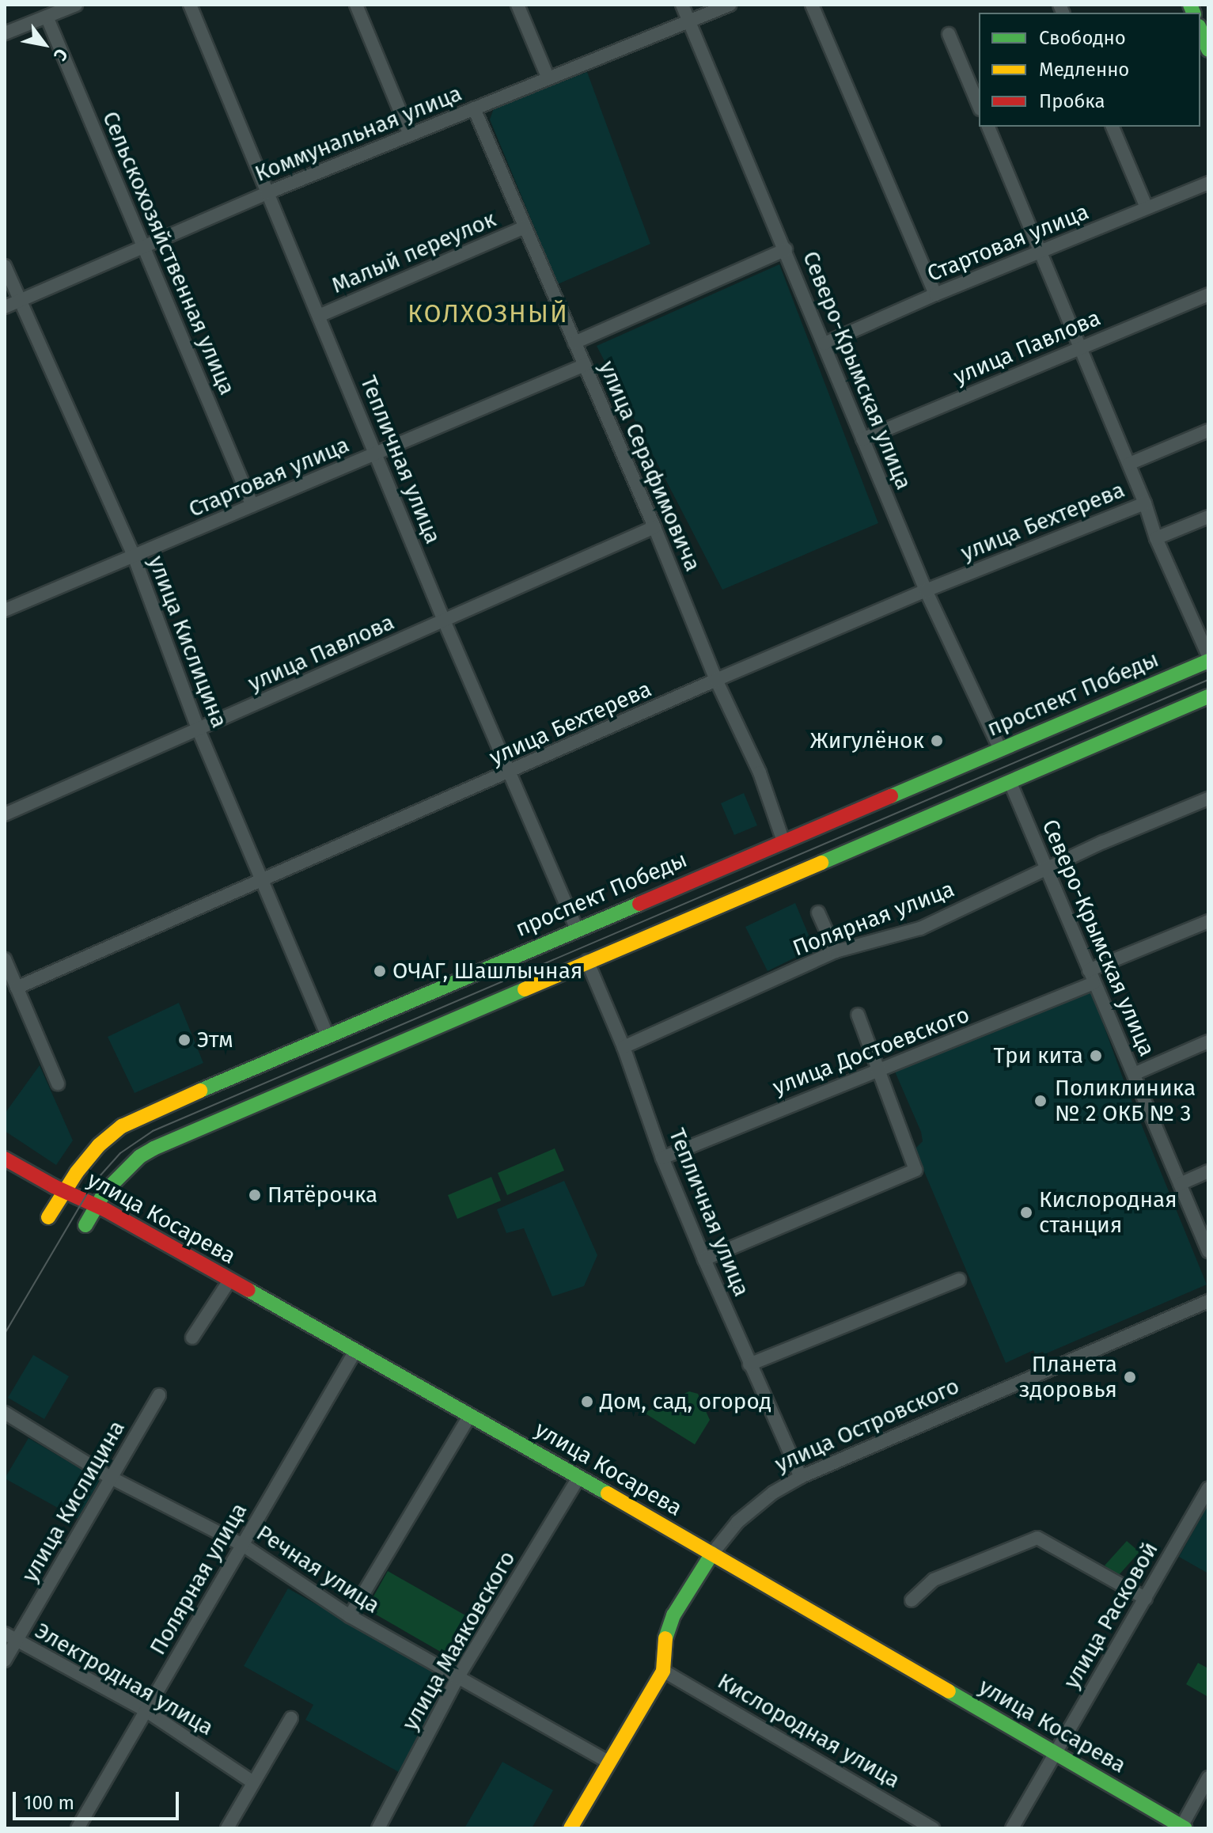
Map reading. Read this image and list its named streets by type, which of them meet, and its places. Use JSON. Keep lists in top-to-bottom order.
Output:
{
  "streets": {
    "main road": ["проспект Победы", "улица Косарева", "улица Островского"],
    "street": [
      "Коммунальная улица",
      "Стартовая улица",
      "Малый переулок",
      "Сельскохозяйственная улица",
      "улица Павлова",
      "Северо-Крымская улица",
      "Тепличная улица",
      "улица Серафимовича",
      "улица Бехтерева",
      "улица Кислицина",
      "Полярная улица",
      "улица Достоевского",
      "Речная улица",
      "улица Расковой",
      "улица Маяковского",
      "Электродная улица",
      "Кислородная улица"
    ]
  },
  "crossings": [
    ["Коммунальная улица", "Сельскохозяйственная улица"],
    ["Коммунальная улица", "Северо-Крымская улица"],
    ["Коммунальная улица", "Тепличная улица"],
    ["Коммунальная улица", "улица Серафимовича"],
    ["Коммунальная улица", "улица Кислицина"],
    ["Стартовая улица", "Сельскохозяйственная улица"],
    ["Стартовая улица", "Северо-Крымская улица"],
    ["Стартовая улица", "Тепличная улица"],
    ["Стартовая улица", "улица Серафимовича"],
    ["Стартовая улица", "улица Кислицина"],
    ["Малый переулок", "Тепличная улица"],
    ["Малый переулок", "улица Серафимовича"],
    ["улица Павлова", "Северо-Крымская улица"],
    ["улица Павлова", "Тепличная улица"],
    ["улица Павлова", "улица Серафимовича"],
    ["улица Павлова", "улица Кислицина"],
    ["Северо-Крымская улица", "улица Бехтерева"],
    ["Северо-Крымская улица", "проспект Победы"],
    ["Северо-Крымская улица", "Полярная улица"],
    ["Северо-Крымская улица", "улица Достоевского"],
    ["Тепличная улица", "улица Бехтерева"],
    ["Тепличная улица", "проспект Победы"],
    ["Тепличная улица", "Полярная улица"],
    ["Тепличная улица", "улица Достоевского"],
    ["Тепличная улица", "улица Островского"],
    ["улица Серафимовича", "улица Бехтерева"],
    ["улица Серафимовича", "проспект Победы"],
    ["улица Бехтерева", "улица Кислицина"],
    ["улица Кислицина", "проспект Победы"],
    ["улица Кислицина", "Речная улица"],
    ["улица Кислицина", "Электродная улица"],
    ["проспект Победы", "улица Косарева"],
    ["Полярная улица", "улица Косарева"],
    ["Полярная улица", "Речная улица"],
    ["Полярная улица", "Электродная улица"],
    ["улица Косарева", "улица Островского"],
    ["улица Косарева", "улица Расковой"],
    ["улица Косарева", "улица Маяковского"],
    ["улица Островского", "Речная улица"],
    ["улица Островского", "Кислородная улица"],
    ["Речная улица", "улица Маяковского"]
  ],
  "districts": ["КОЛХОЗНЫЙ"],
  "places": [
    "Жигулёнок",
    "ОЧАГ, Шашлычная",
    "Этм",
    "Три кита",
    "Поликлиника № 2 ОКБ № 3",
    "Пятёрочка",
    "Кислородная станция",
    "Планета здоровья",
    "Дом, сад, огород"
  ],
  "legend": ["Свободно", "Медленно", "Пробка"],
  "scale_bar": "100 m",
  "north": "bottom right"
}
